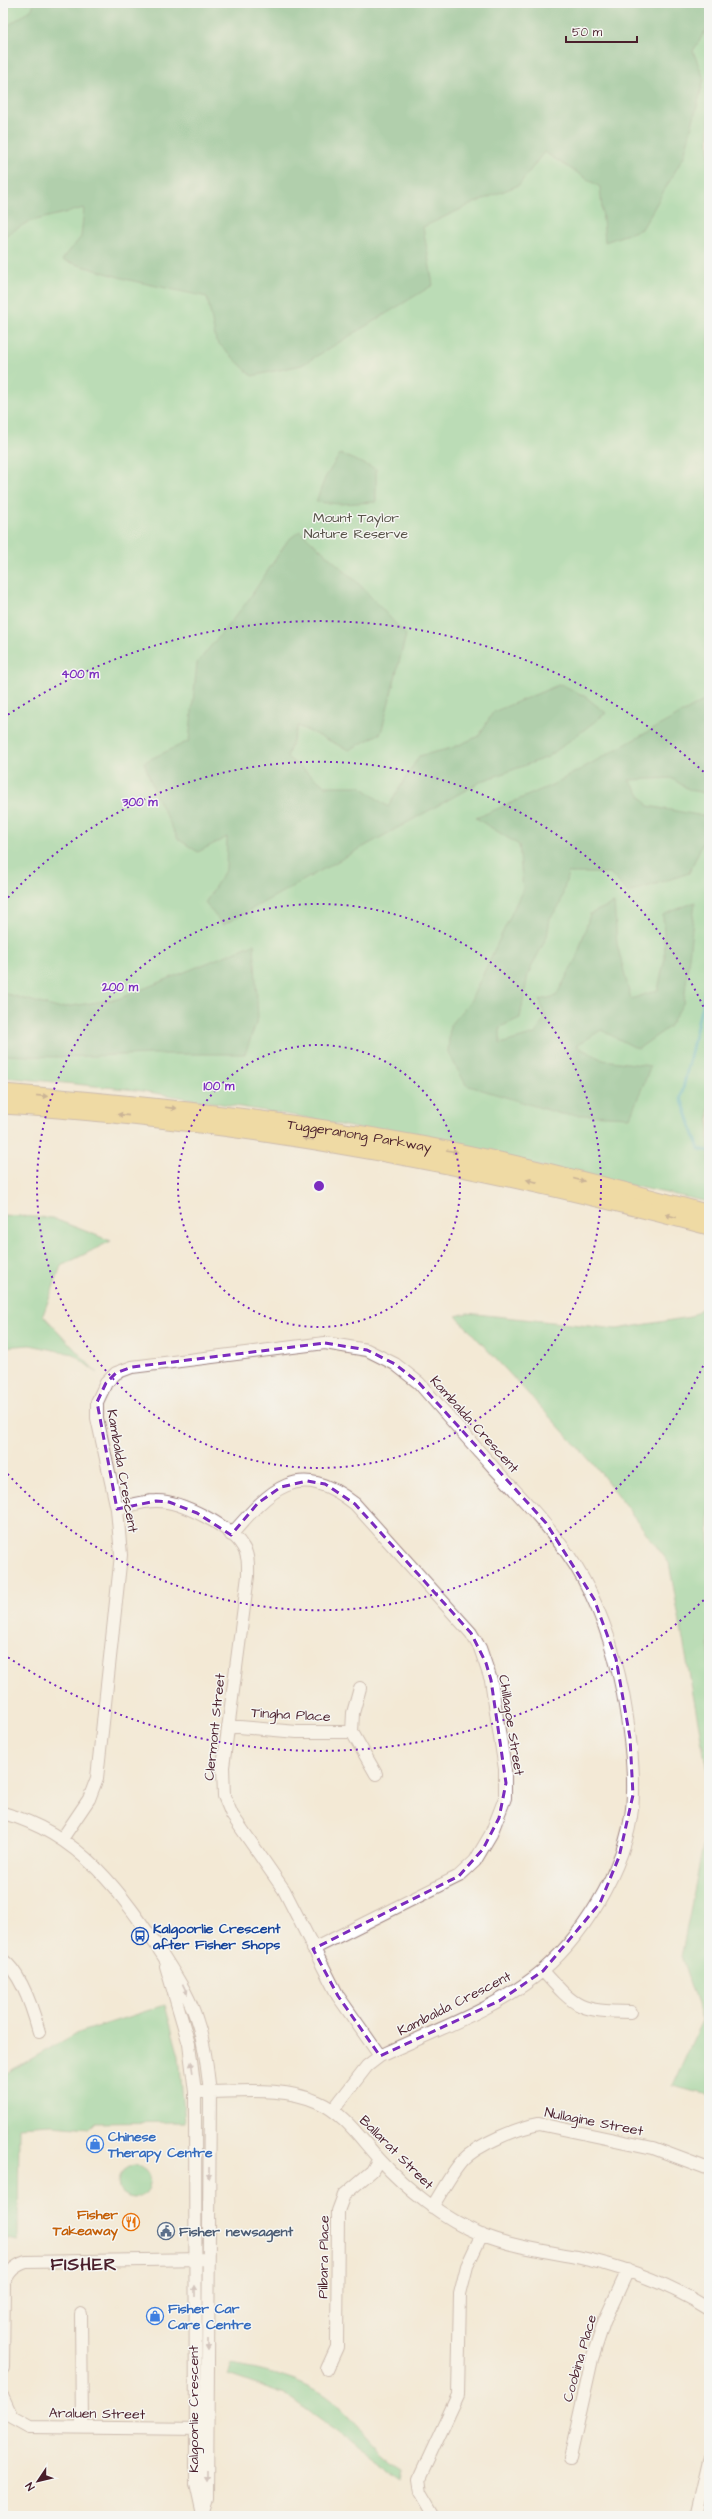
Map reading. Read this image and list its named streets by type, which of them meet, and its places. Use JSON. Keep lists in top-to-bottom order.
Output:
{
  "streets": {
    "highway": ["Tuggeranong Parkway"],
    "street": [
      "Kambalda Crescent",
      "Tingha Place",
      "Chillagoe Street",
      "Clermont Street",
      "Nullagine Street",
      "Ballarat Street",
      "Pilbara Place",
      "Coobina Place",
      "Kalgoorlie Crescent",
      "Araluen Street"
    ]
  },
  "crossings": [
    ["Kambalda Crescent", "Clermont Street"],
    ["Kambalda Crescent", "Ballarat Street"],
    ["Kambalda Crescent", "Kalgoorlie Crescent"],
    ["Tingha Place", "Clermont Street"],
    ["Chillagoe Street", "Clermont Street"],
    ["Nullagine Street", "Ballarat Street"],
    ["Ballarat Street", "Pilbara Place"],
    ["Ballarat Street", "Coobina Place"],
    ["Ballarat Street", "Kalgoorlie Crescent"],
    ["Kalgoorlie Crescent", "Araluen Street"]
  ],
  "districts": ["FISHER"],
  "parks": ["Mount Taylor Nature Reserve"],
  "places": {
    "bus stop": ["Kalgoorlie Crescent after Fisher Shops"],
    "shop": ["Chinese Therapy Centre", "Fisher Car Care Centre"],
    "restaurant": ["Fisher Takeaway"],
    "public building": ["Fisher newsagent"]
  },
  "scale_bar": "50 m",
  "north": "bottom left",
  "rings": [
    "400 m",
    "300 m",
    "200 m",
    "100 m"
  ]
}
